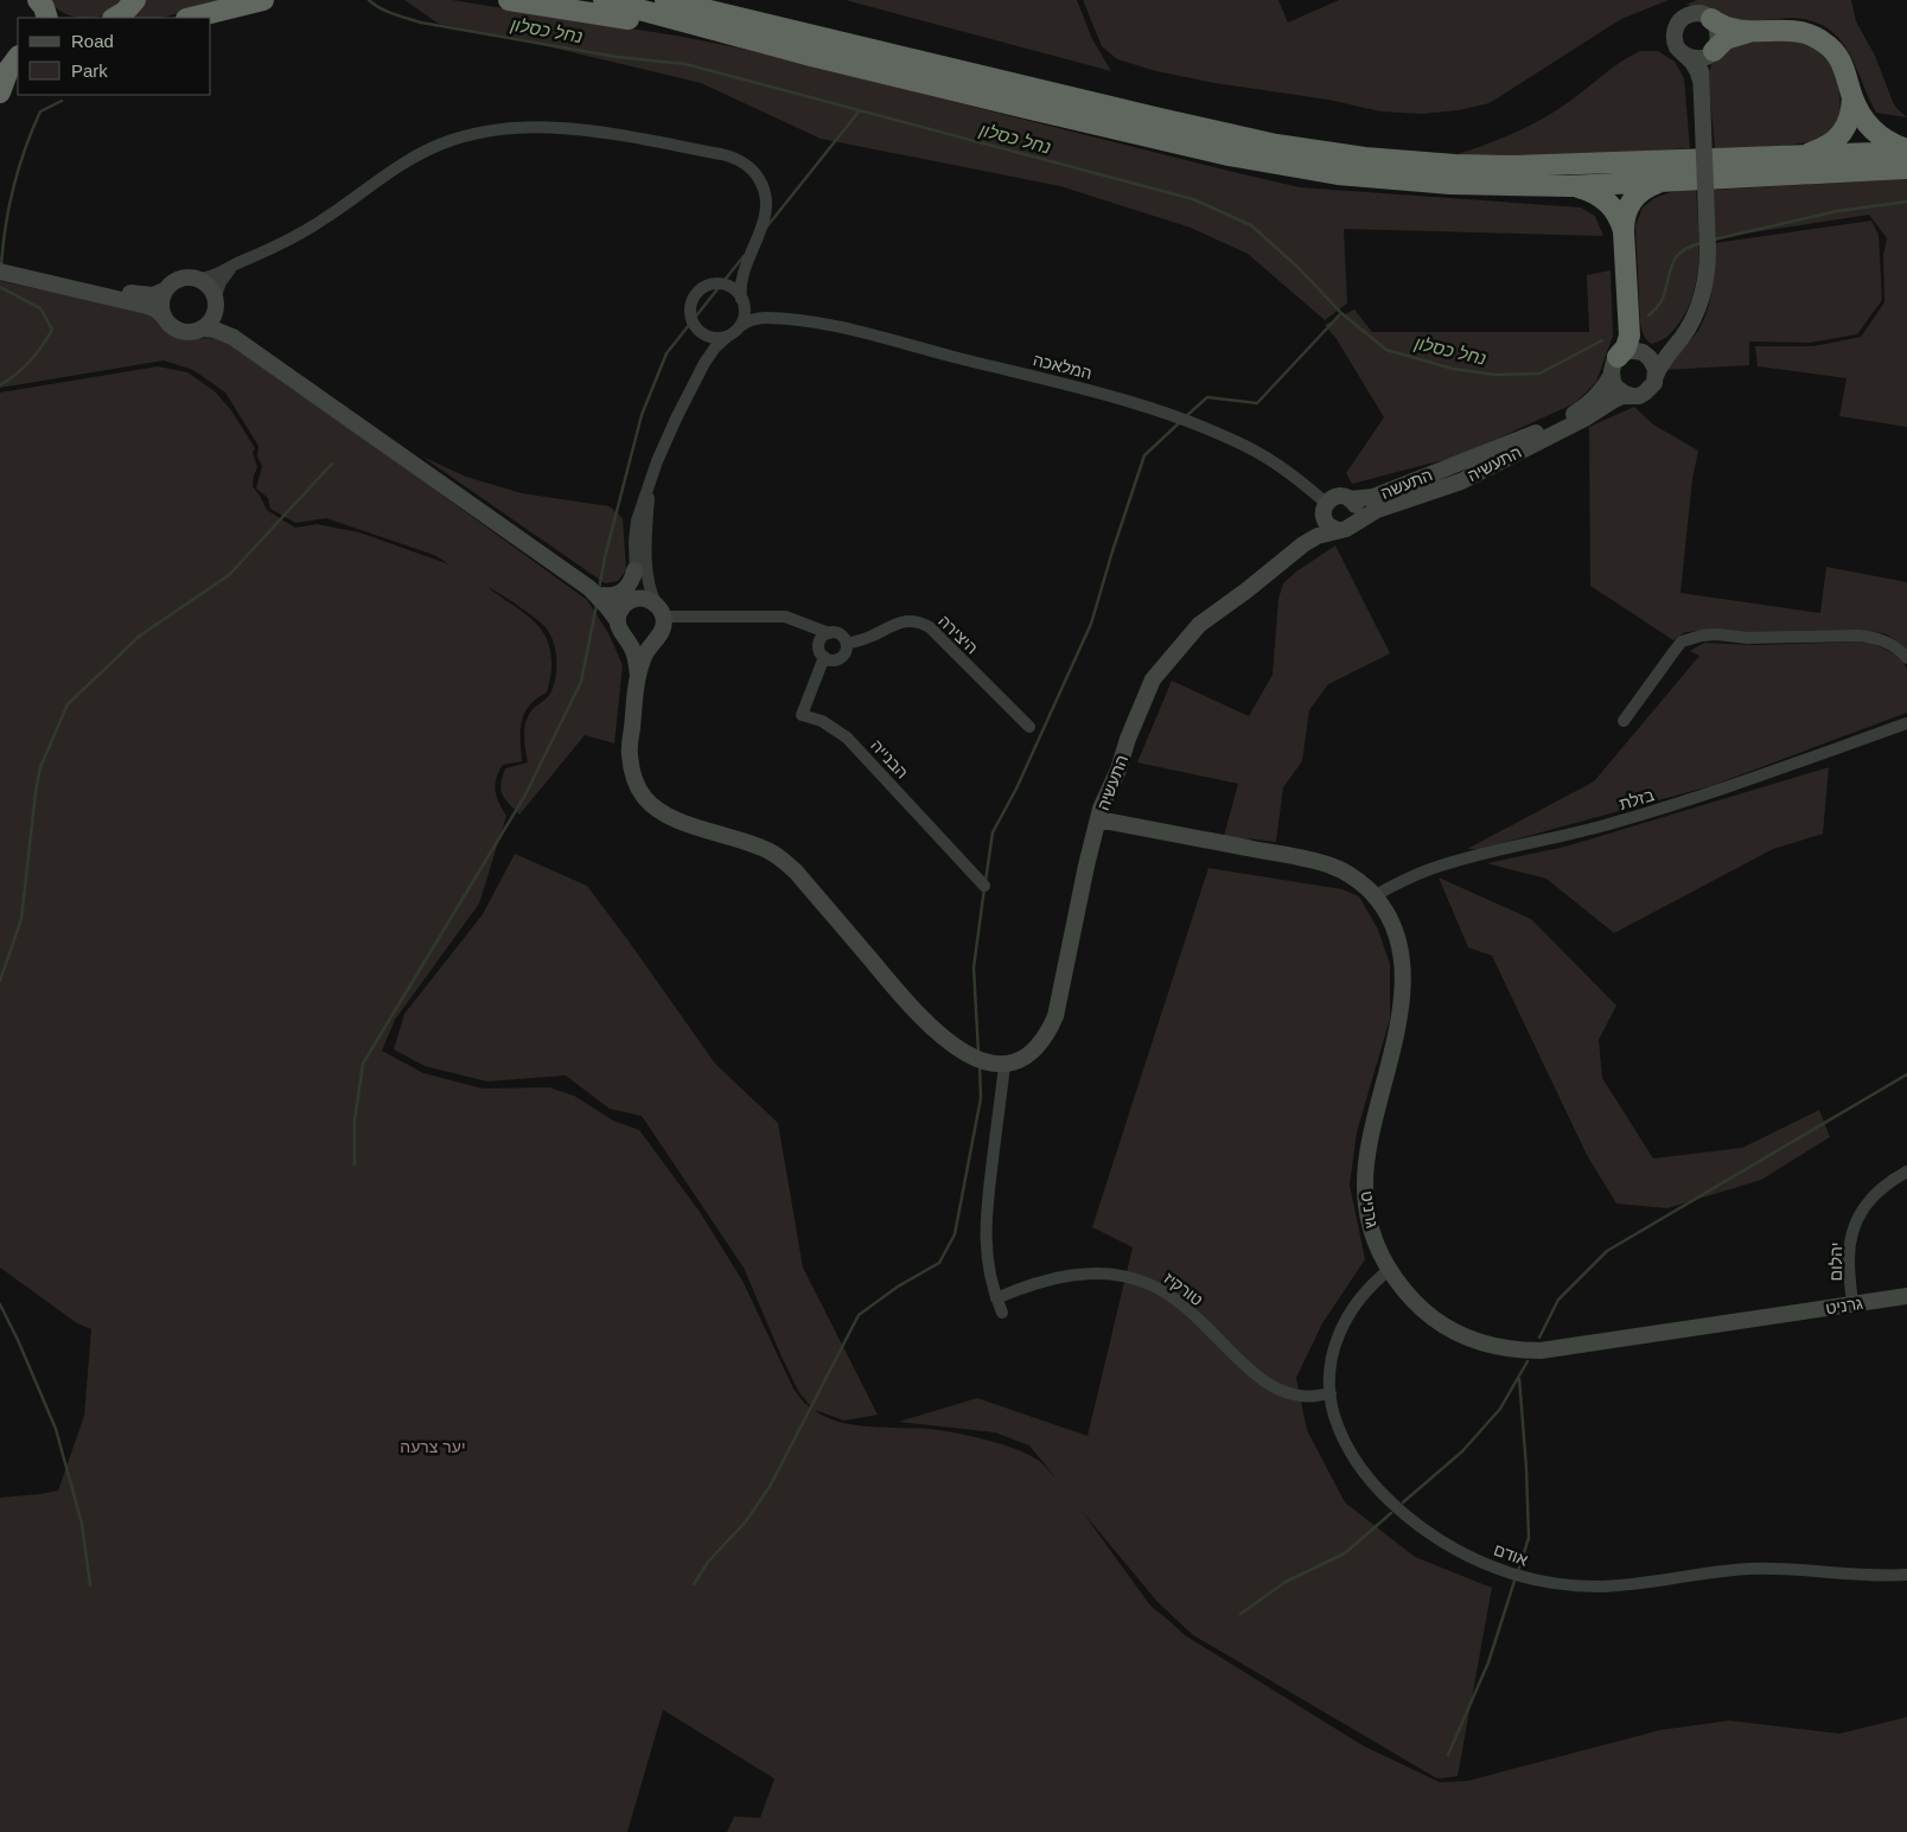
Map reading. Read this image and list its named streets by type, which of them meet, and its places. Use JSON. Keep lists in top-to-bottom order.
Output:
{
  "streets": {
    "street": [
      "המלאכה",
      "התעשיה",
      "התעשה",
      "היצירה",
      "הבנייה",
      "בזלת",
      "גרניט",
      "יהלום",
      "טורקיז",
      "אודם"
    ]
  },
  "crossings": [
    ["המלאכה", "התעשיה"],
    ["המלאכה", "התעשה"],
    ["התעשיה", "התעשה"],
    ["התעשיה", "גרניט"],
    ["היצירה", "הבנייה"],
    ["בזלת", "גרניט"],
    ["גרניט", "יהלום"],
    ["גרניט", "אודם"],
    ["טורקיז", "אודם"]
  ],
  "water": ["נחל כסלון"],
  "parks": ["יער צרעה"],
  "legend": ["Road", "Park"]
}
